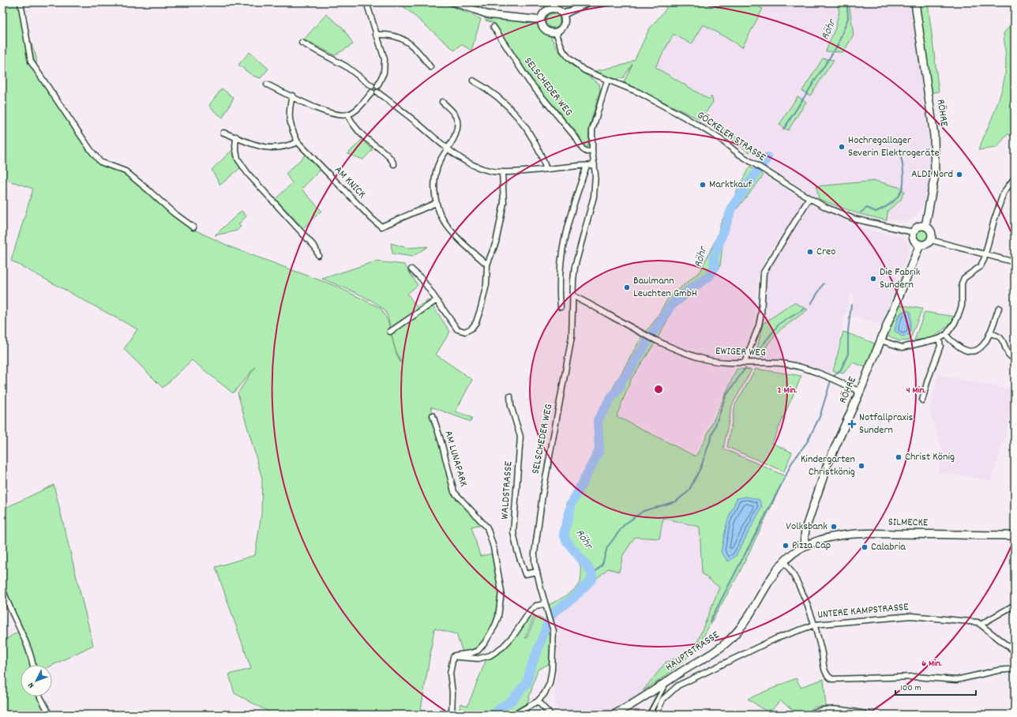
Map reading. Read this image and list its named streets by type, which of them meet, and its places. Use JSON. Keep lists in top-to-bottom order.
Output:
{
  "streets": {
    "main road": ["RÖHRE", "SILMECKE", "HAUPTSTRASSE"],
    "street": [
      "SELSCHEDER WEG",
      "GÖCKELER STRASSE",
      "AM KNICK",
      "EWIGER WEG",
      "AM LUNAPARK",
      "WALDSTRASSE",
      "UNTERE KAMPSTRASSE"
    ]
  },
  "crossings": [
    ["SELSCHEDER WEG", "GÖCKELER STRASSE"],
    ["SELSCHEDER WEG", "EWIGER WEG"],
    ["SELSCHEDER WEG", "WALDSTRASSE"],
    ["RÖHRE", "GÖCKELER STRASSE"],
    ["RÖHRE", "EWIGER WEG"],
    ["RÖHRE", "SILMECKE"],
    ["RÖHRE", "HAUPTSTRASSE"],
    ["SILMECKE", "HAUPTSTRASSE"]
  ],
  "water": ["Röhr"],
  "places": {
    "other": [
      "Hochregallager Severin Elektrogeräte",
      "ALDI Nord",
      "Marktkauf",
      "Creo",
      "Die Fabrik Sundern",
      "Baulmann Leuchten GmbH",
      "Christ König",
      "Kindergarten Christkönig",
      "Volksbank",
      "Pizza Cap",
      "Calabria"
    ],
    "health": ["Notfallpraxis Sundern"]
  },
  "scale_bar": "100 m",
  "north": "bottom left",
  "rings": ["2 Min.", "4 Min.", "6 Min."]
}
